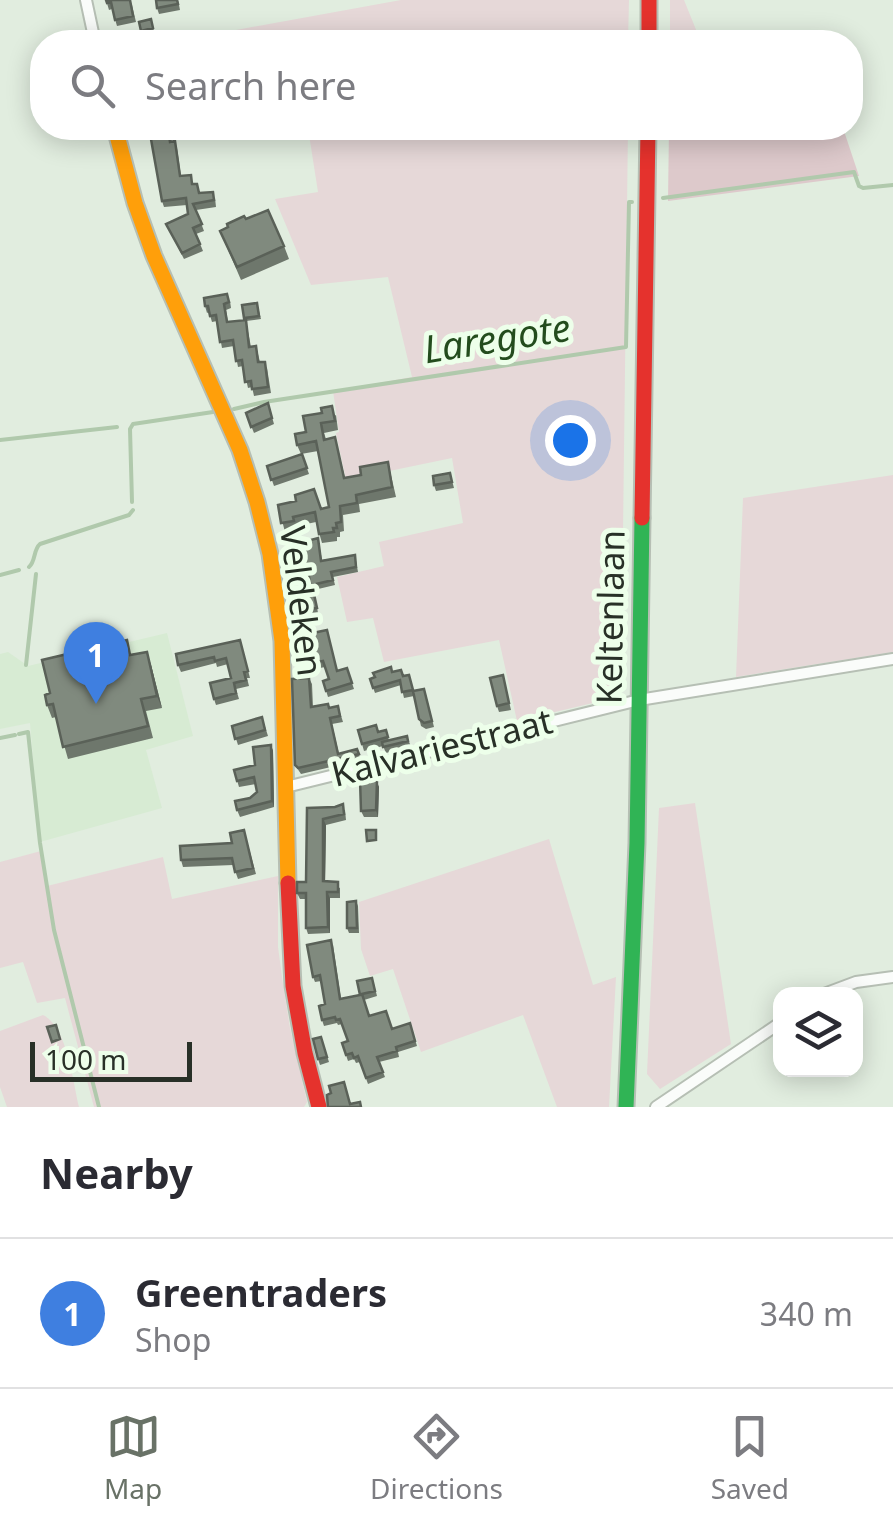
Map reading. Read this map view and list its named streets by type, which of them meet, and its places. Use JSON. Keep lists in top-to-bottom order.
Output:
{
  "streets": {
    "main road": ["Veldeken", "Keltenlaan"],
    "street": ["Kalvariestraat"]
  },
  "crossings": [
    ["Veldeken", "Kalvariestraat"],
    ["Keltenlaan", "Kalvariestraat"]
  ],
  "water": ["Laregote"],
  "scale_bar": "100 m",
  "page": {
    "search": "Search here",
    "pins": "1",
    "scale": "100 m",
    "heading": "Nearby",
    "list": [
      {
        "mark": "1",
        "name": "Greentraders",
        "note": "Shop",
        "value": "340 m"
      }
    ],
    "nav": ["Map", "Directions", "Saved"]
  }
}
